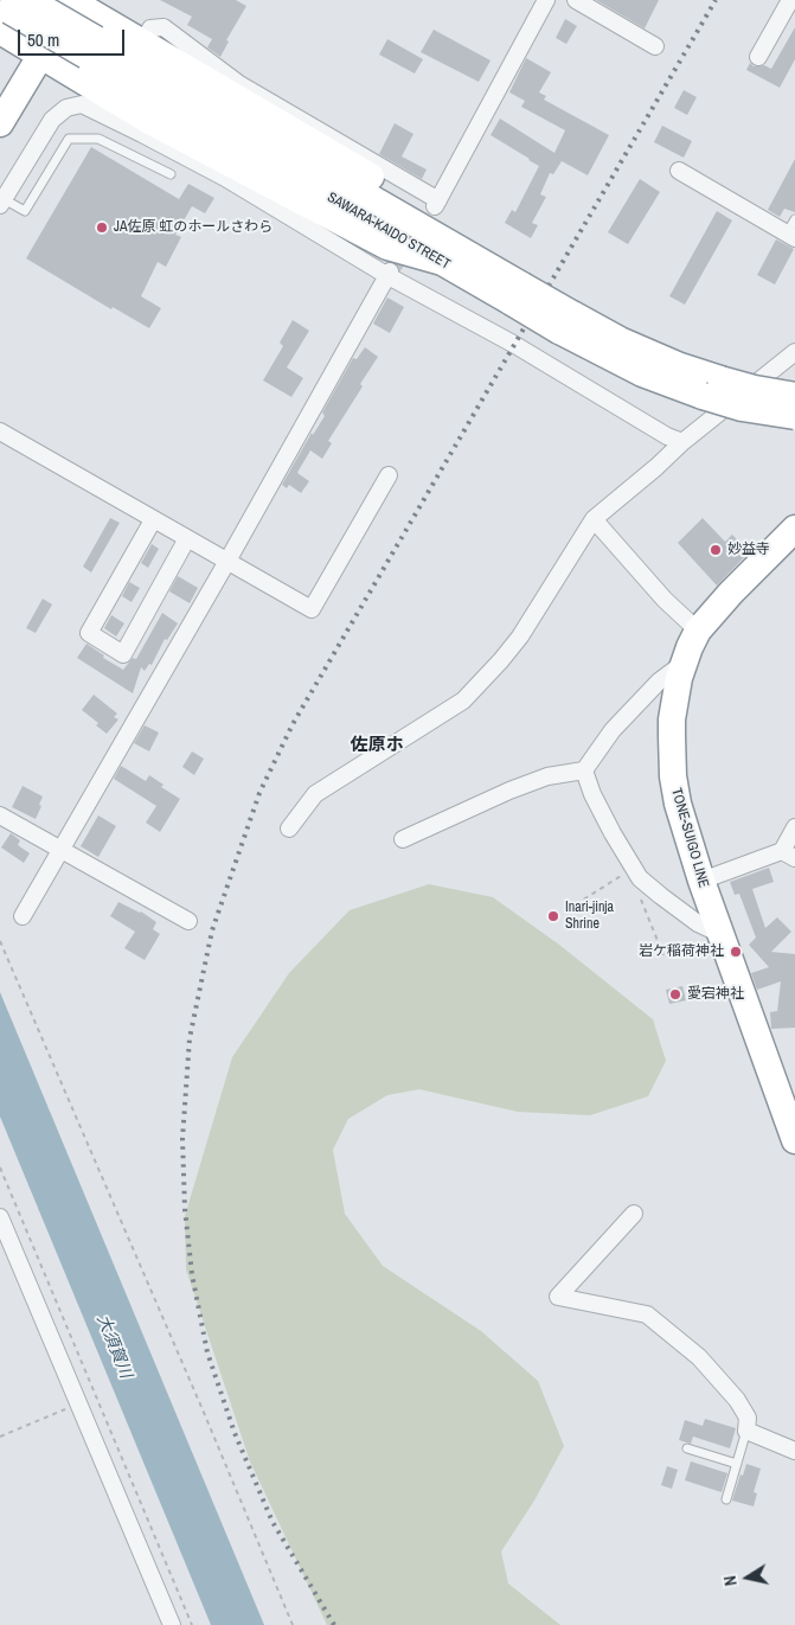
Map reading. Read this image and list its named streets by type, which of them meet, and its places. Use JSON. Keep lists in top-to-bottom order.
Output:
{
  "streets": {
    "highway": ["SAWARA-KAIDO STREET", "TONE-SUIGO LINE"]
  },
  "districts": ["佐原ホ"],
  "water": ["大須賀川"],
  "places": [
    "JA佐原 虹のホールさわら",
    "妙益寺",
    "Inari-jinja Shrine",
    "岩ケ稲荷神社",
    "愛宕神社"
  ],
  "scale_bar": "50 m",
  "north": "left"
}
